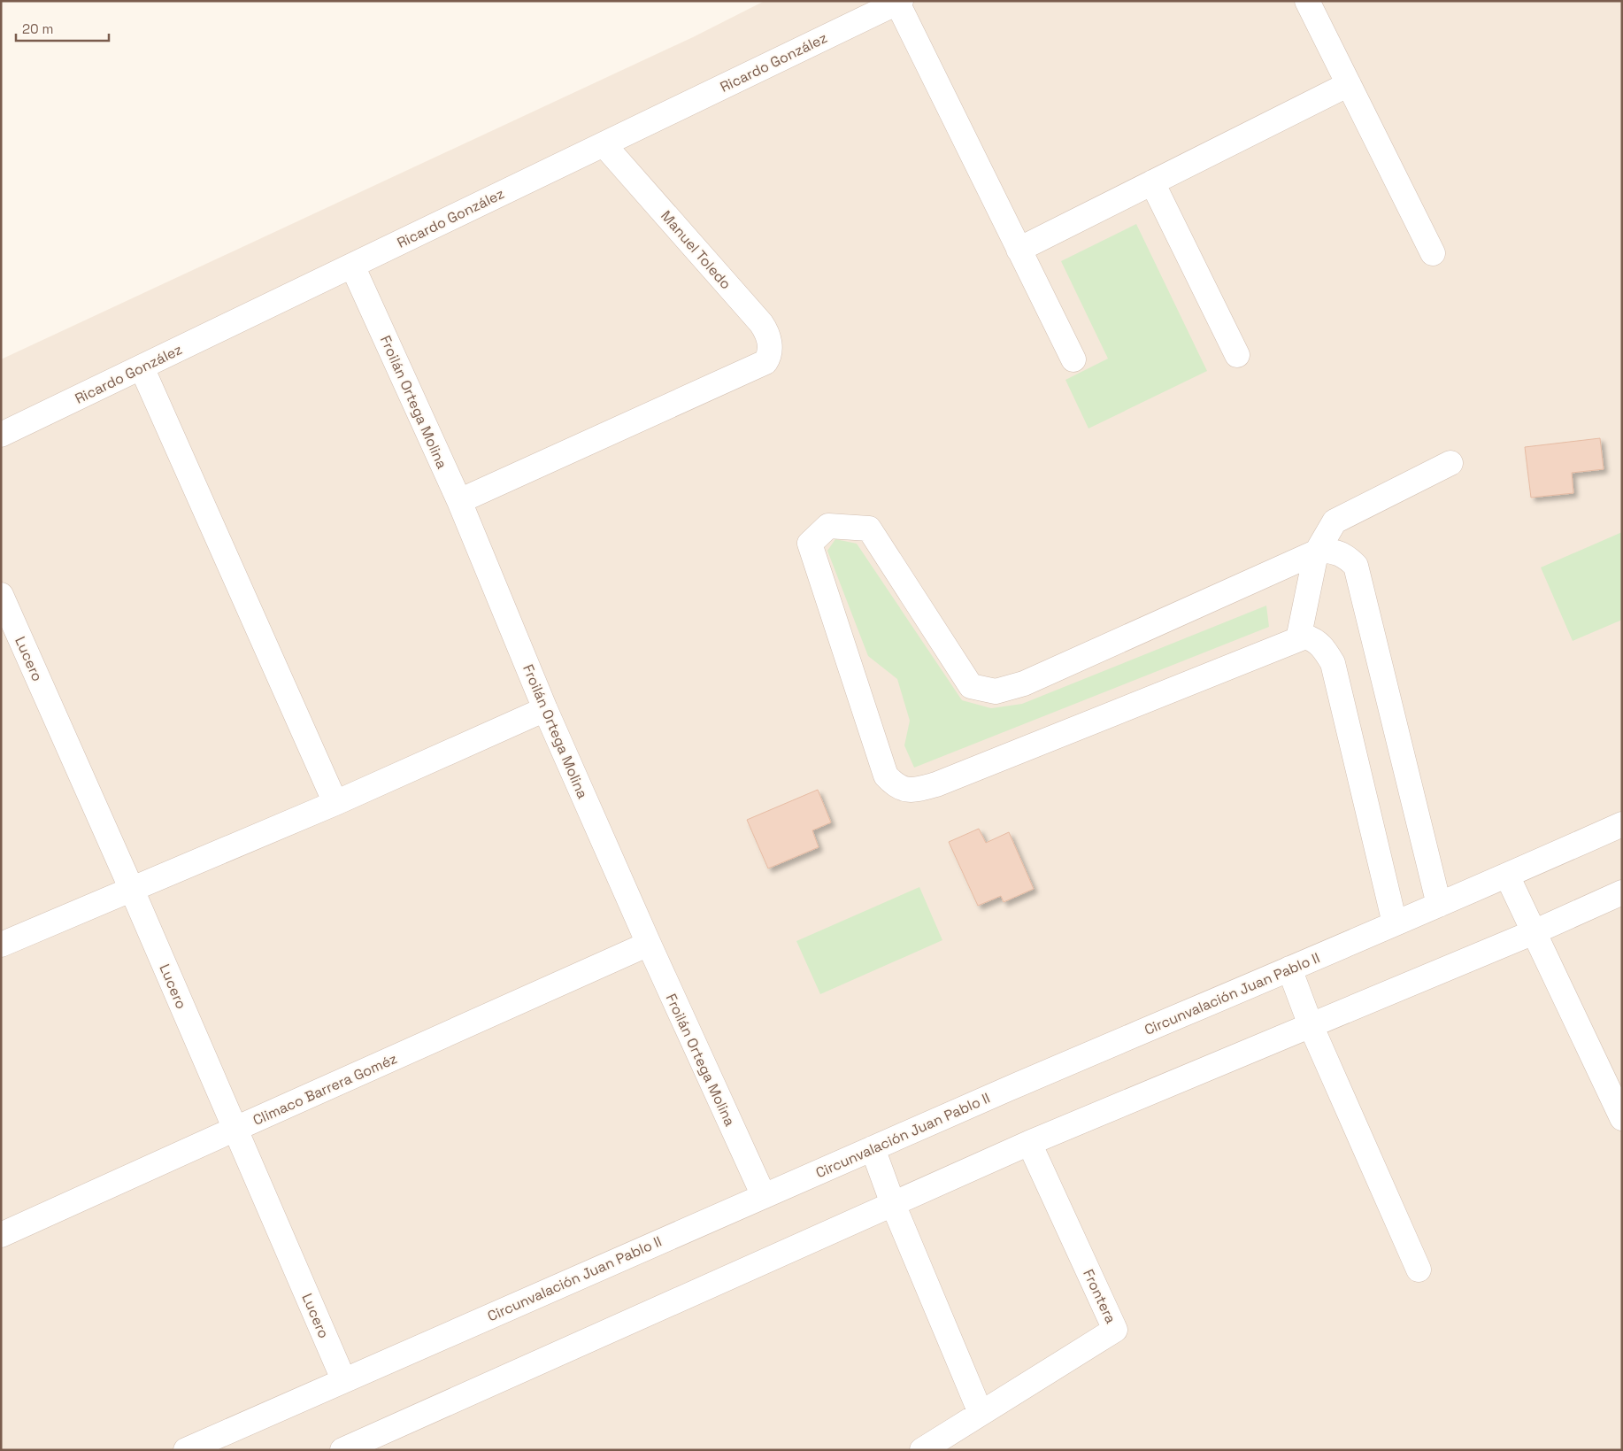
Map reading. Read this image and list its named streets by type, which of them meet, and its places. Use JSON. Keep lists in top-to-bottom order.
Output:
{
  "streets": {
    "street": [
      "Ricardo González",
      "Manuel Toledo",
      "Froilán Ortega Molina",
      "Lucero",
      "Circunvalación Juan Pablo II",
      "Climaco Barrera Goméz",
      "Frontera"
    ]
  },
  "crossings": [
    ["Ricardo González", "Manuel Toledo"],
    ["Ricardo González", "Froilán Ortega Molina"],
    ["Manuel Toledo", "Froilán Ortega Molina"],
    ["Froilán Ortega Molina", "Circunvalación Juan Pablo II"],
    ["Froilán Ortega Molina", "Climaco Barrera Goméz"],
    ["Lucero", "Circunvalación Juan Pablo II"],
    ["Lucero", "Climaco Barrera Goméz"]
  ],
  "scale_bar": "20 m"
}
